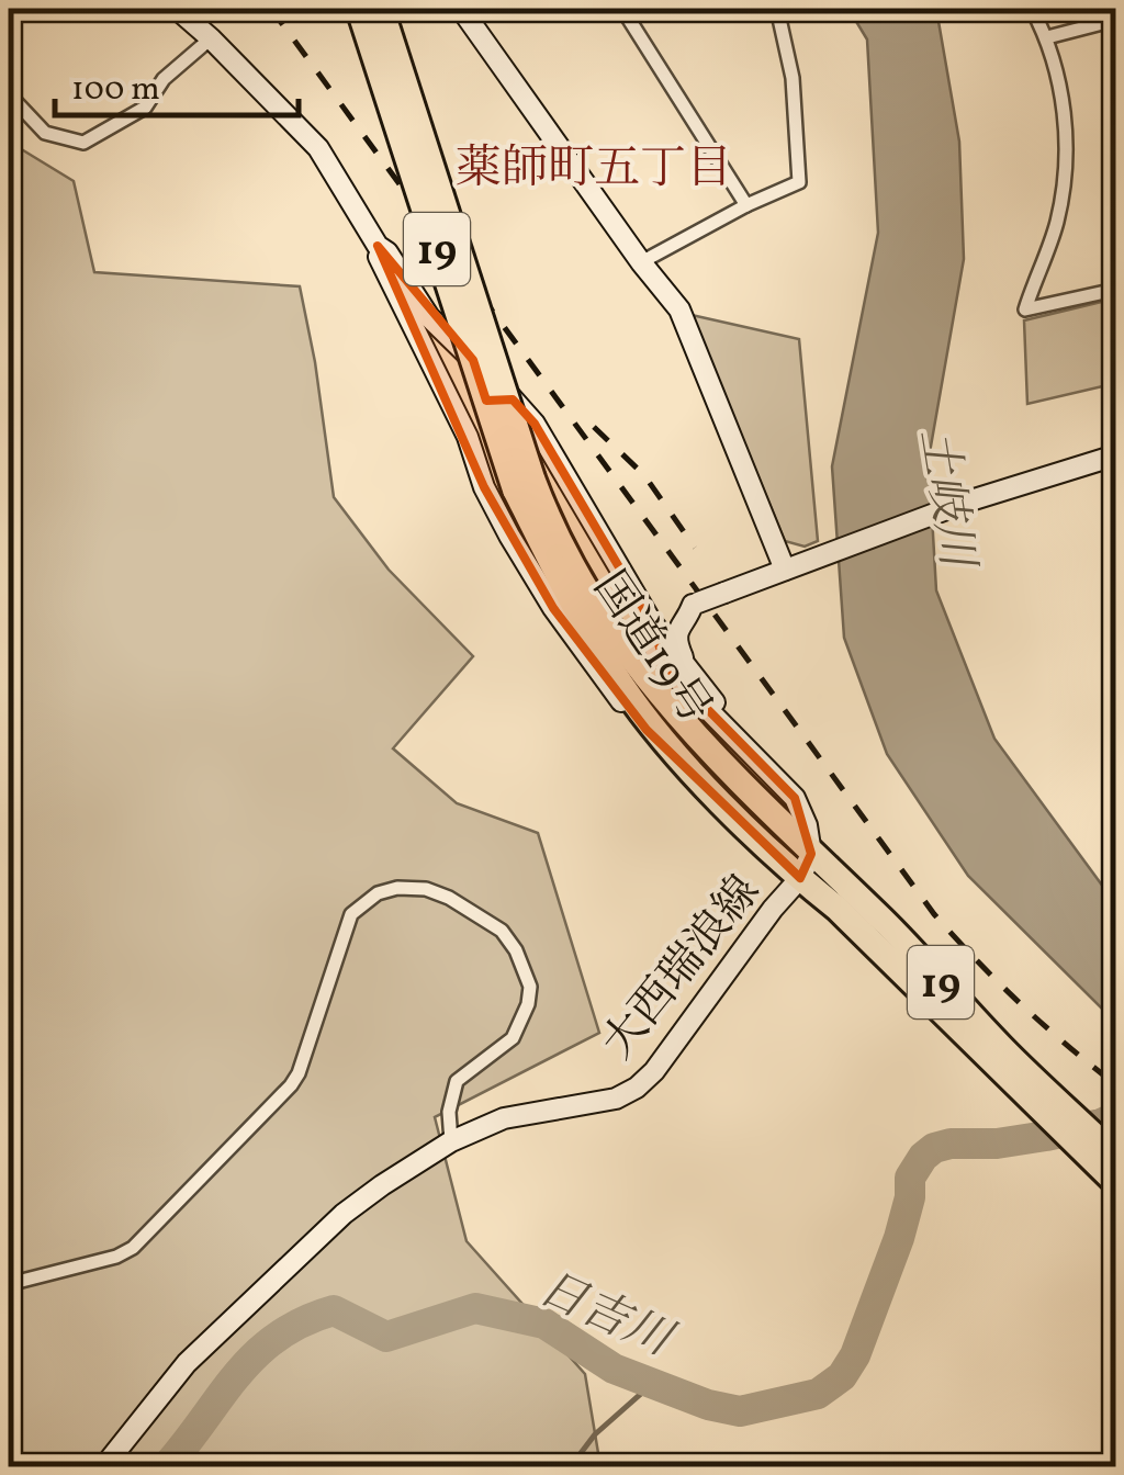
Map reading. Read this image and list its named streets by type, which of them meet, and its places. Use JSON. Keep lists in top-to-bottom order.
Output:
{
  "streets": {
    "highway": ["19", "国道19号"],
    "main road": ["大西瑞浪線"]
  },
  "crossings": [
    ["国道19号", "大西瑞浪線"]
  ],
  "districts": ["薬師町五丁目"],
  "water": ["土岐川", "日吉川"],
  "scale_bar": "100 m"
}
